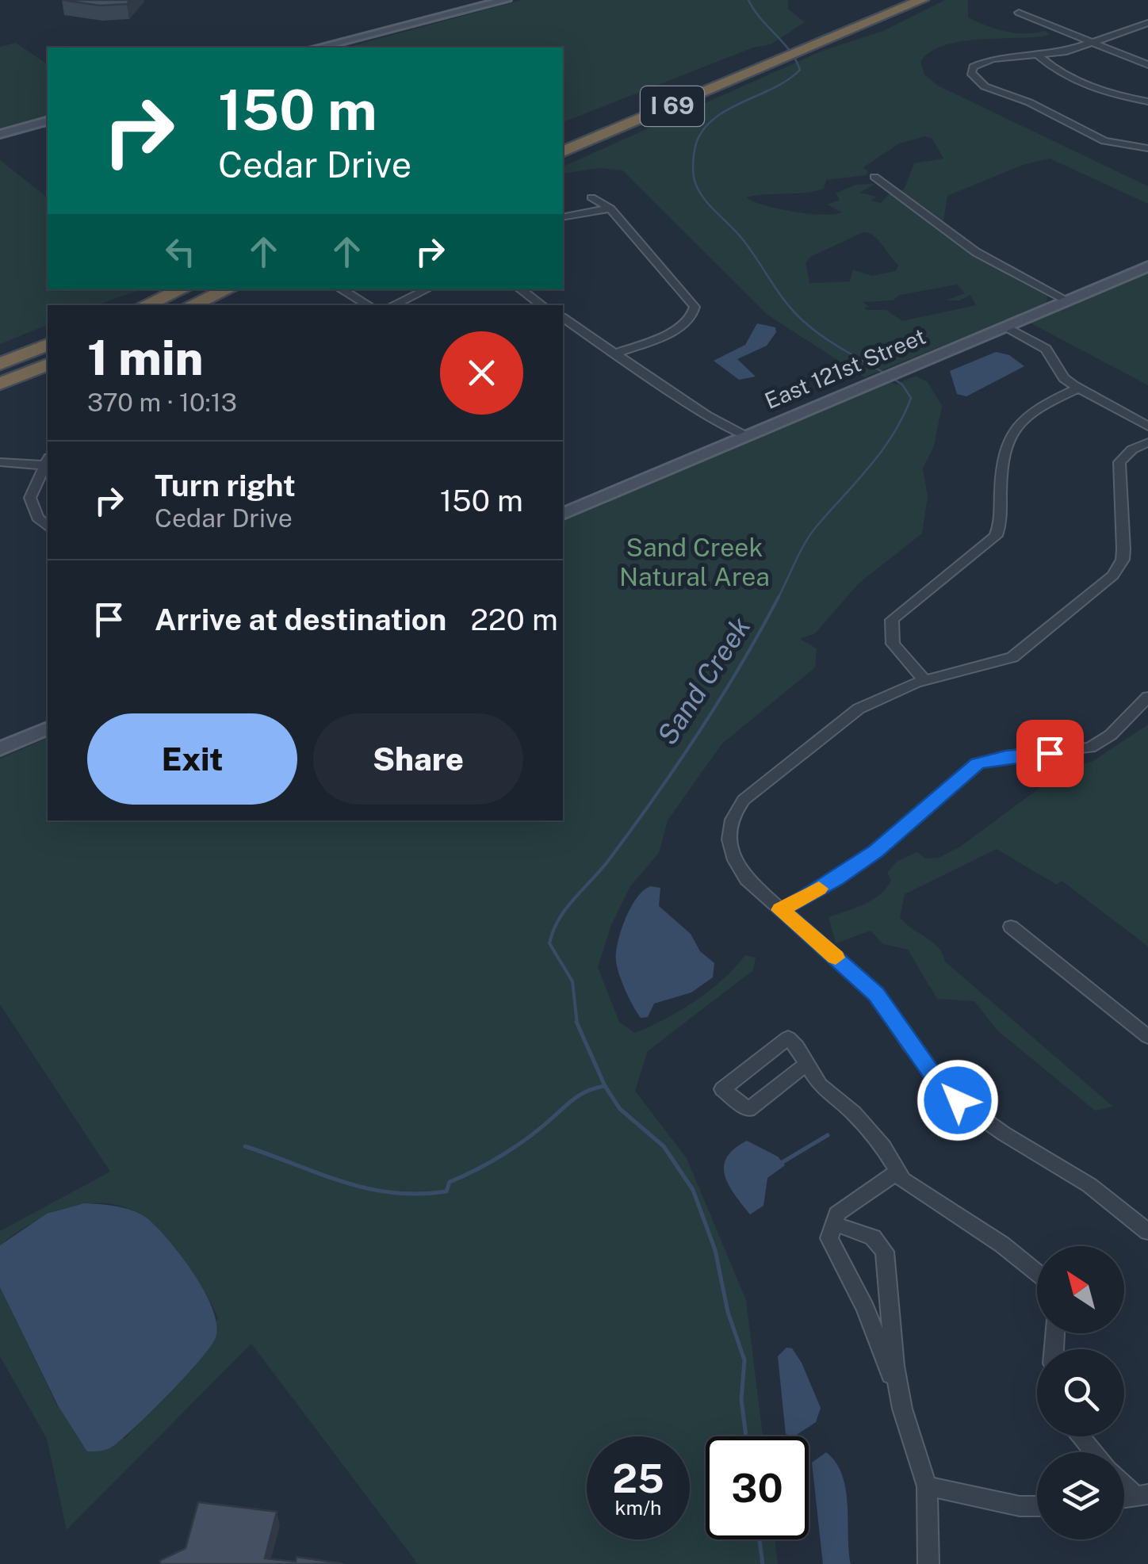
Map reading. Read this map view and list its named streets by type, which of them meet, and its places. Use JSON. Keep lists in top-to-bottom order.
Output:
{
  "streets": {
    "highway": ["I 69"],
    "street": ["East 121st Street"]
  },
  "water": ["Sand Creek"],
  "parks": ["Sand Creek Natural Area"],
  "north": "top left",
  "page": {
    "turn": ["150 m", "Cedar Drive"],
    "heading": ["1 min", "370 m · 10:13"],
    "list": [
      {
        "name": "Turn right",
        "note": "Cedar Drive",
        "value": "150 m"
      },
      {
        "name": "Arrive at destination",
        "value": "220 m"
      }
    ],
    "buttons": ["Exit", "Share"],
    "speed": "25 km/h",
    "limit": "30"
  }
}
